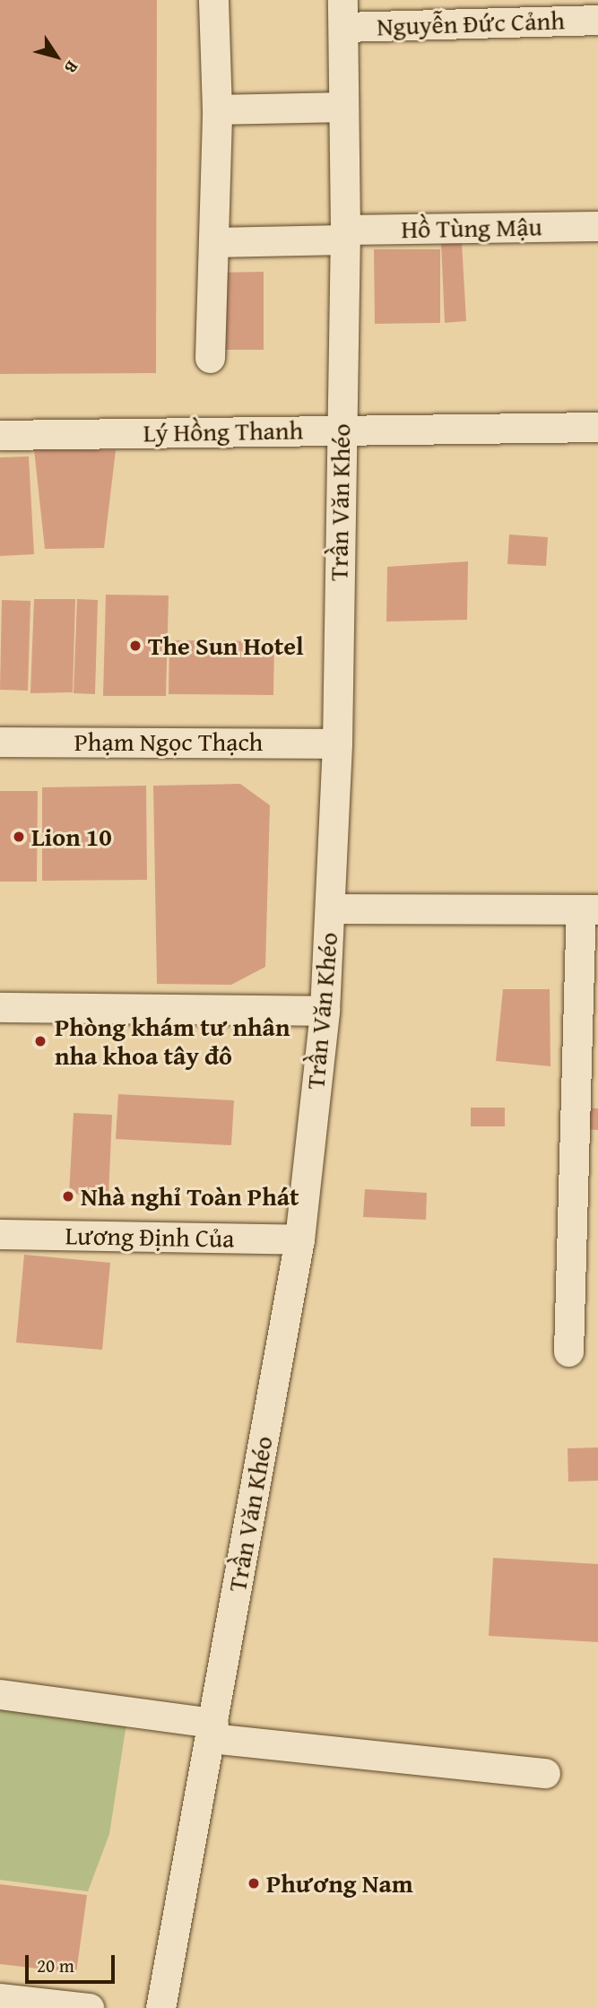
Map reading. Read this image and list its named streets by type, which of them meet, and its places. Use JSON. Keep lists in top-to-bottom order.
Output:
{
  "streets": {
    "street": [
      "Nguyễn Đức Cảnh",
      "Hồ Tùng Mậu",
      "Lý Hồng Thanh",
      "Trần Văn Khéo",
      "Phạm Ngọc Thạch",
      "Lương Định Của"
    ]
  },
  "crossings": [
    ["Nguyễn Đức Cảnh", "Trần Văn Khéo"],
    ["Hồ Tùng Mậu", "Trần Văn Khéo"],
    ["Lý Hồng Thanh", "Trần Văn Khéo"],
    ["Trần Văn Khéo", "Phạm Ngọc Thạch"],
    ["Trần Văn Khéo", "Lương Định Của"]
  ],
  "places": [
    "The Sun Hotel",
    "Lion 10",
    "Phòng khám tư nhân nha khoa tây đô",
    "Nhà nghỉ Toàn Phát",
    "Phương Nam"
  ],
  "scale_bar": "20 m",
  "north": "bottom right"
}
